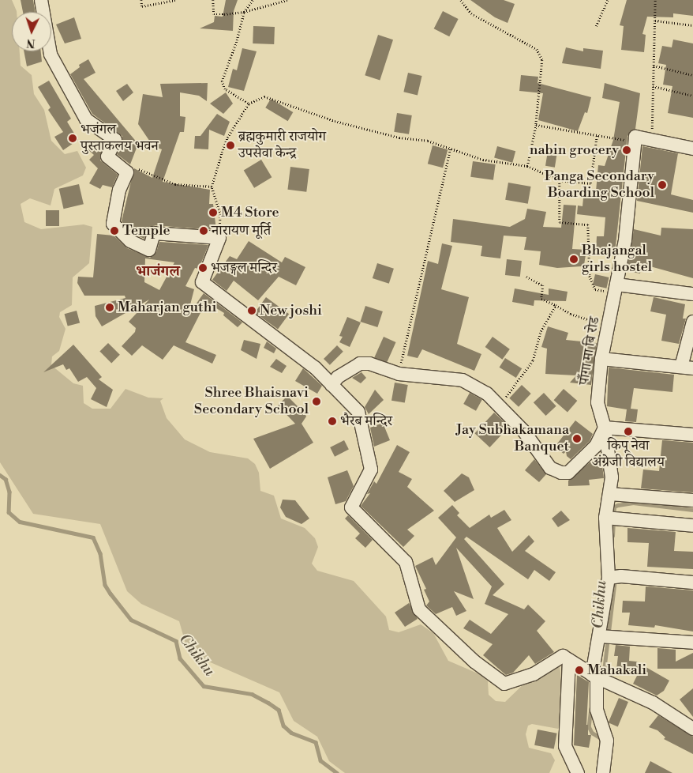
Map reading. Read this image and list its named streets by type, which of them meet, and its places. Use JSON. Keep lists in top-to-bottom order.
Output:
{
  "streets": {
    "street": ["पाँगा मा बि रोड"]
  },
  "districts": ["भाजंगल"],
  "water": ["Chikhu"],
  "places": [
    "भजंगल पुस्ताकलय भवन",
    "ब्रह्मकुमारी राजयोग उपसेवा केन्द्र",
    "nabin grocery",
    "Panga Secondary Boarding School",
    "M4 Store",
    "Temple",
    "नारायण मूर्ति",
    "Bhajangal girls hostel",
    "भजङ्गल मन्दिर",
    "Maharjan guthi",
    "New joshi",
    "Shree Bhaisnavi Secondary School",
    "भैरब मन्दिर",
    "किपू नेवा अंग्रेजी विद्यालय",
    "Jay Subhakamana Banquet",
    "Mahakali"
  ],
  "north": "bottom"
}
